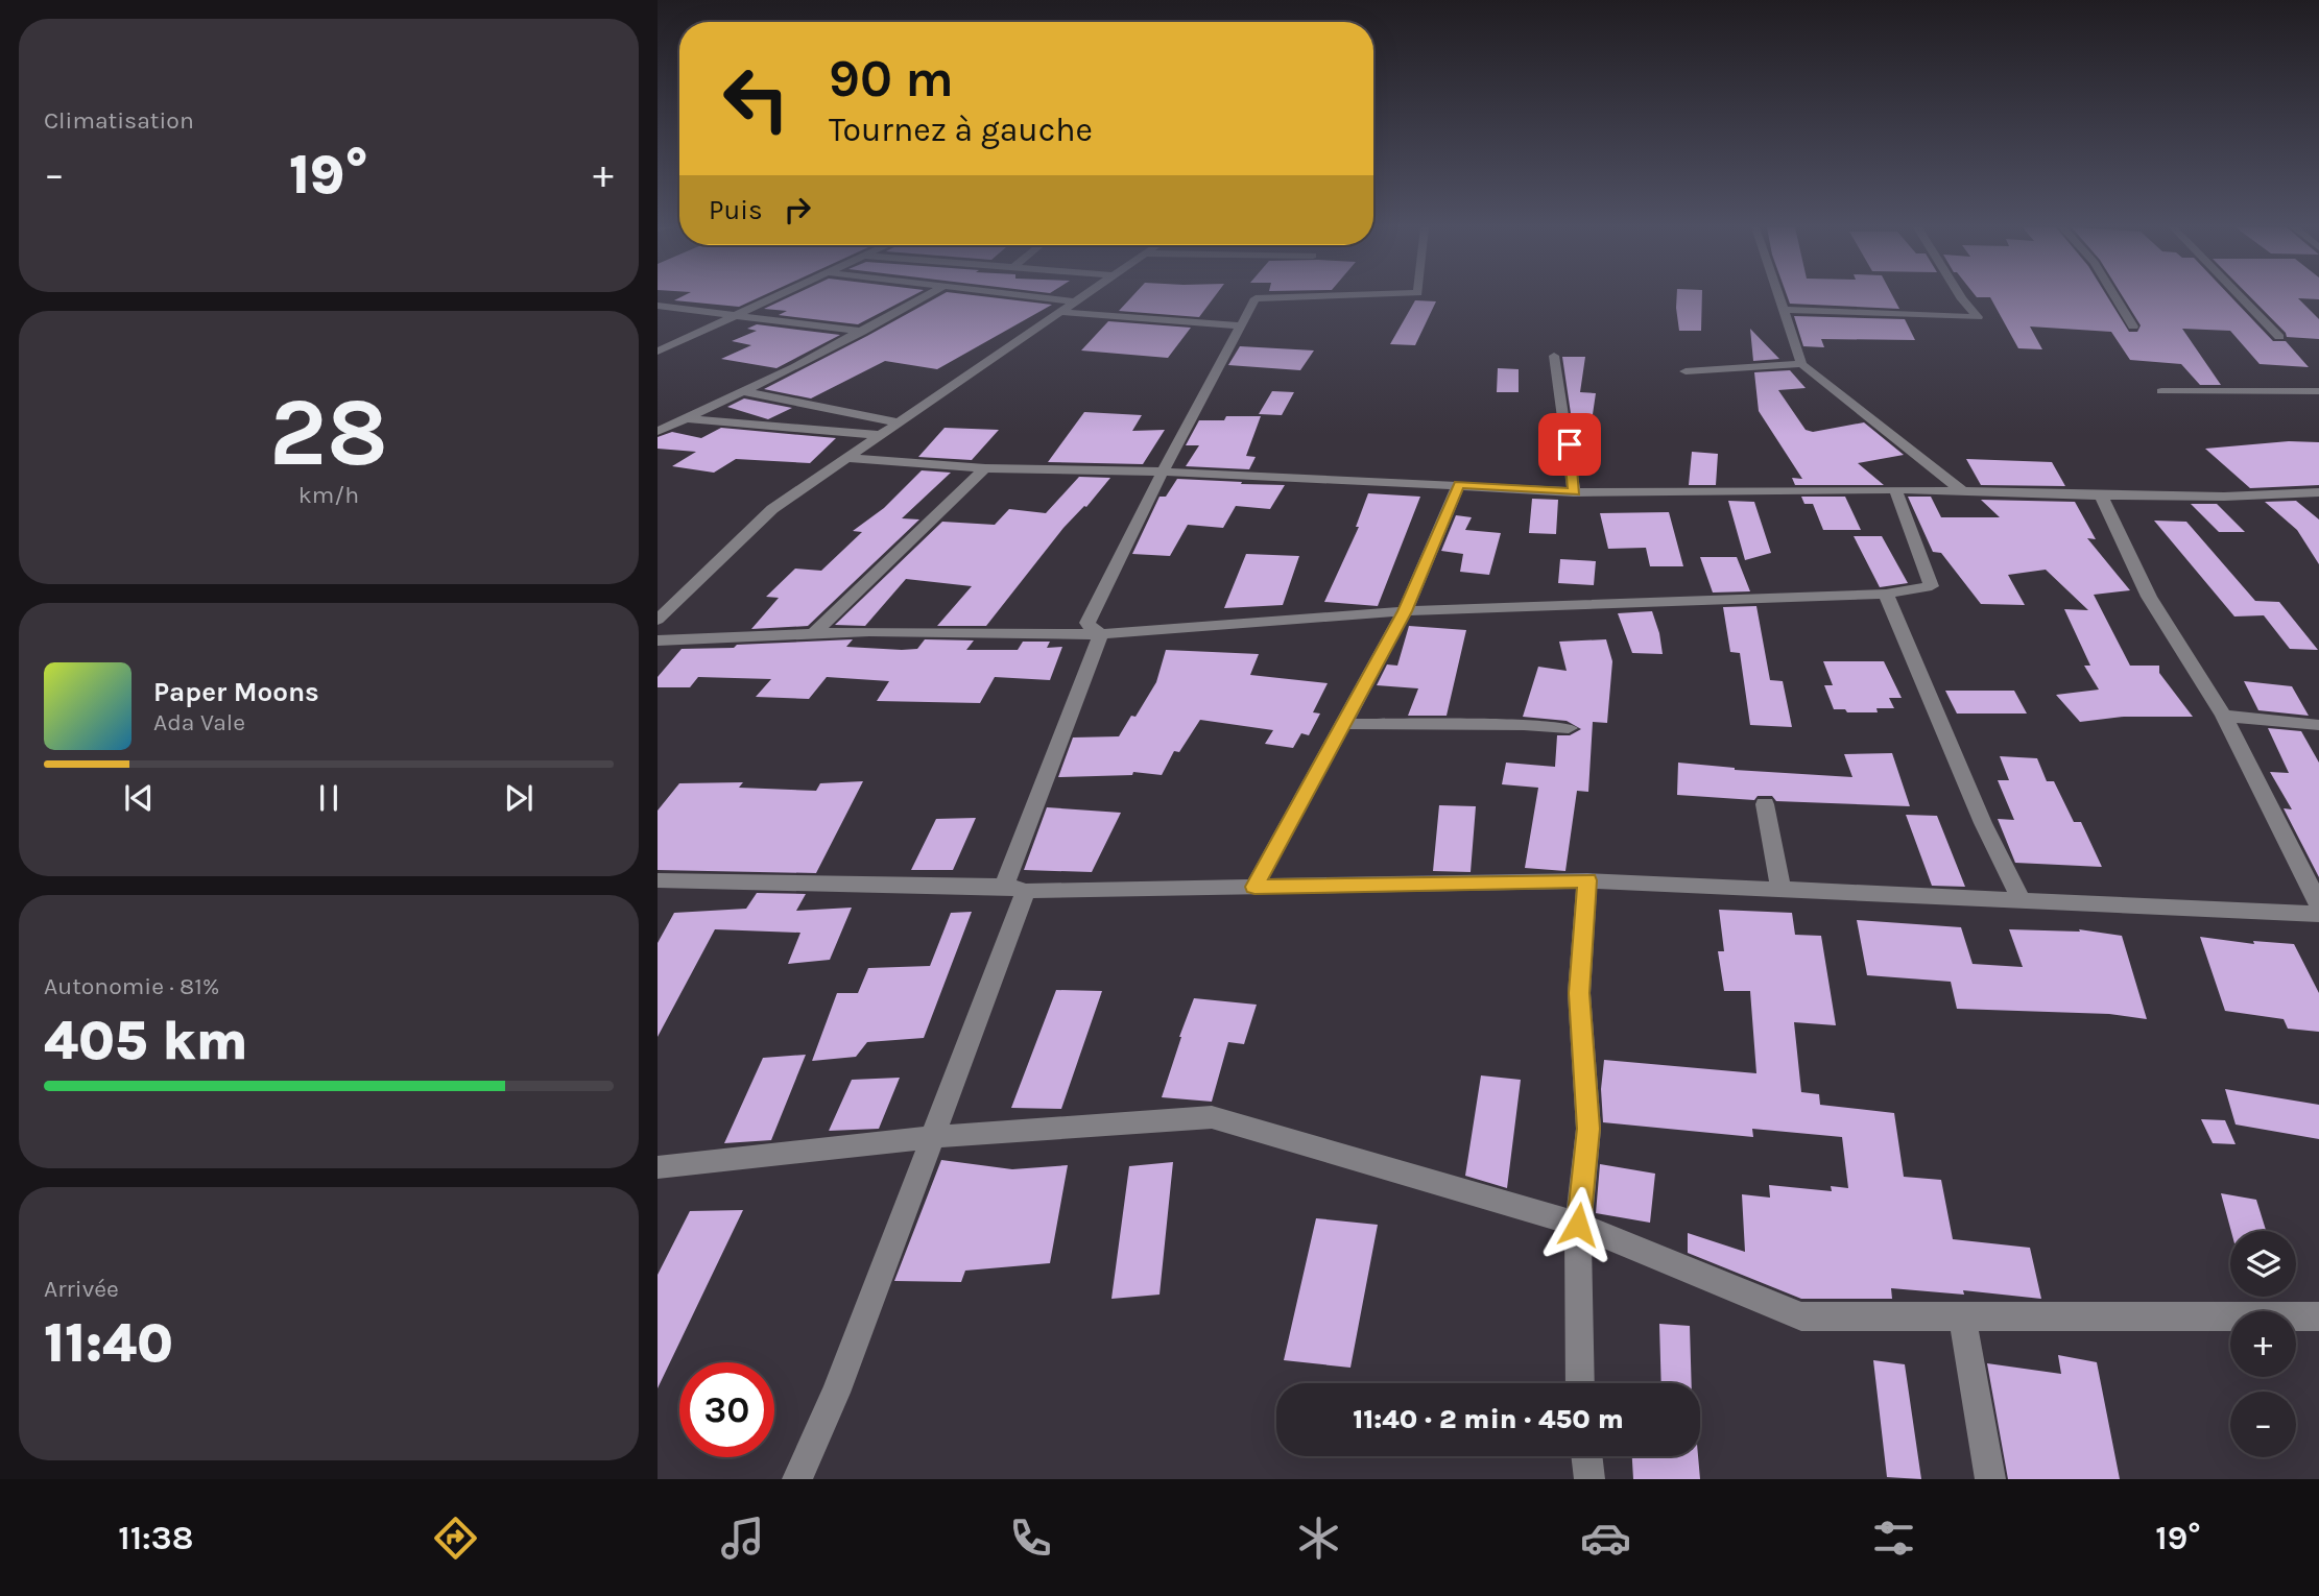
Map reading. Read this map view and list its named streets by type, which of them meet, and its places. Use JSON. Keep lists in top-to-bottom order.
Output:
{
  "page": {
    "tile": [
      "Climatisation",
      ["28", "km/h"],
      ["Autonomie · 81%", "405 km"],
      ["Arrivée", "11:40"]
    ],
    "turn": ["90 m", "Tournez à gauche"],
    "heat": ["−", "19°", "+"],
    "then": "Puis",
    "song": ["Paper Moons", "Ada Vale"],
    "map_buttons": ["+", "−"],
    "limit": "30",
    "trip": "11:40 · 2 min · 450 m",
    "tabs": ["11:38", "19°"]
  }
}
